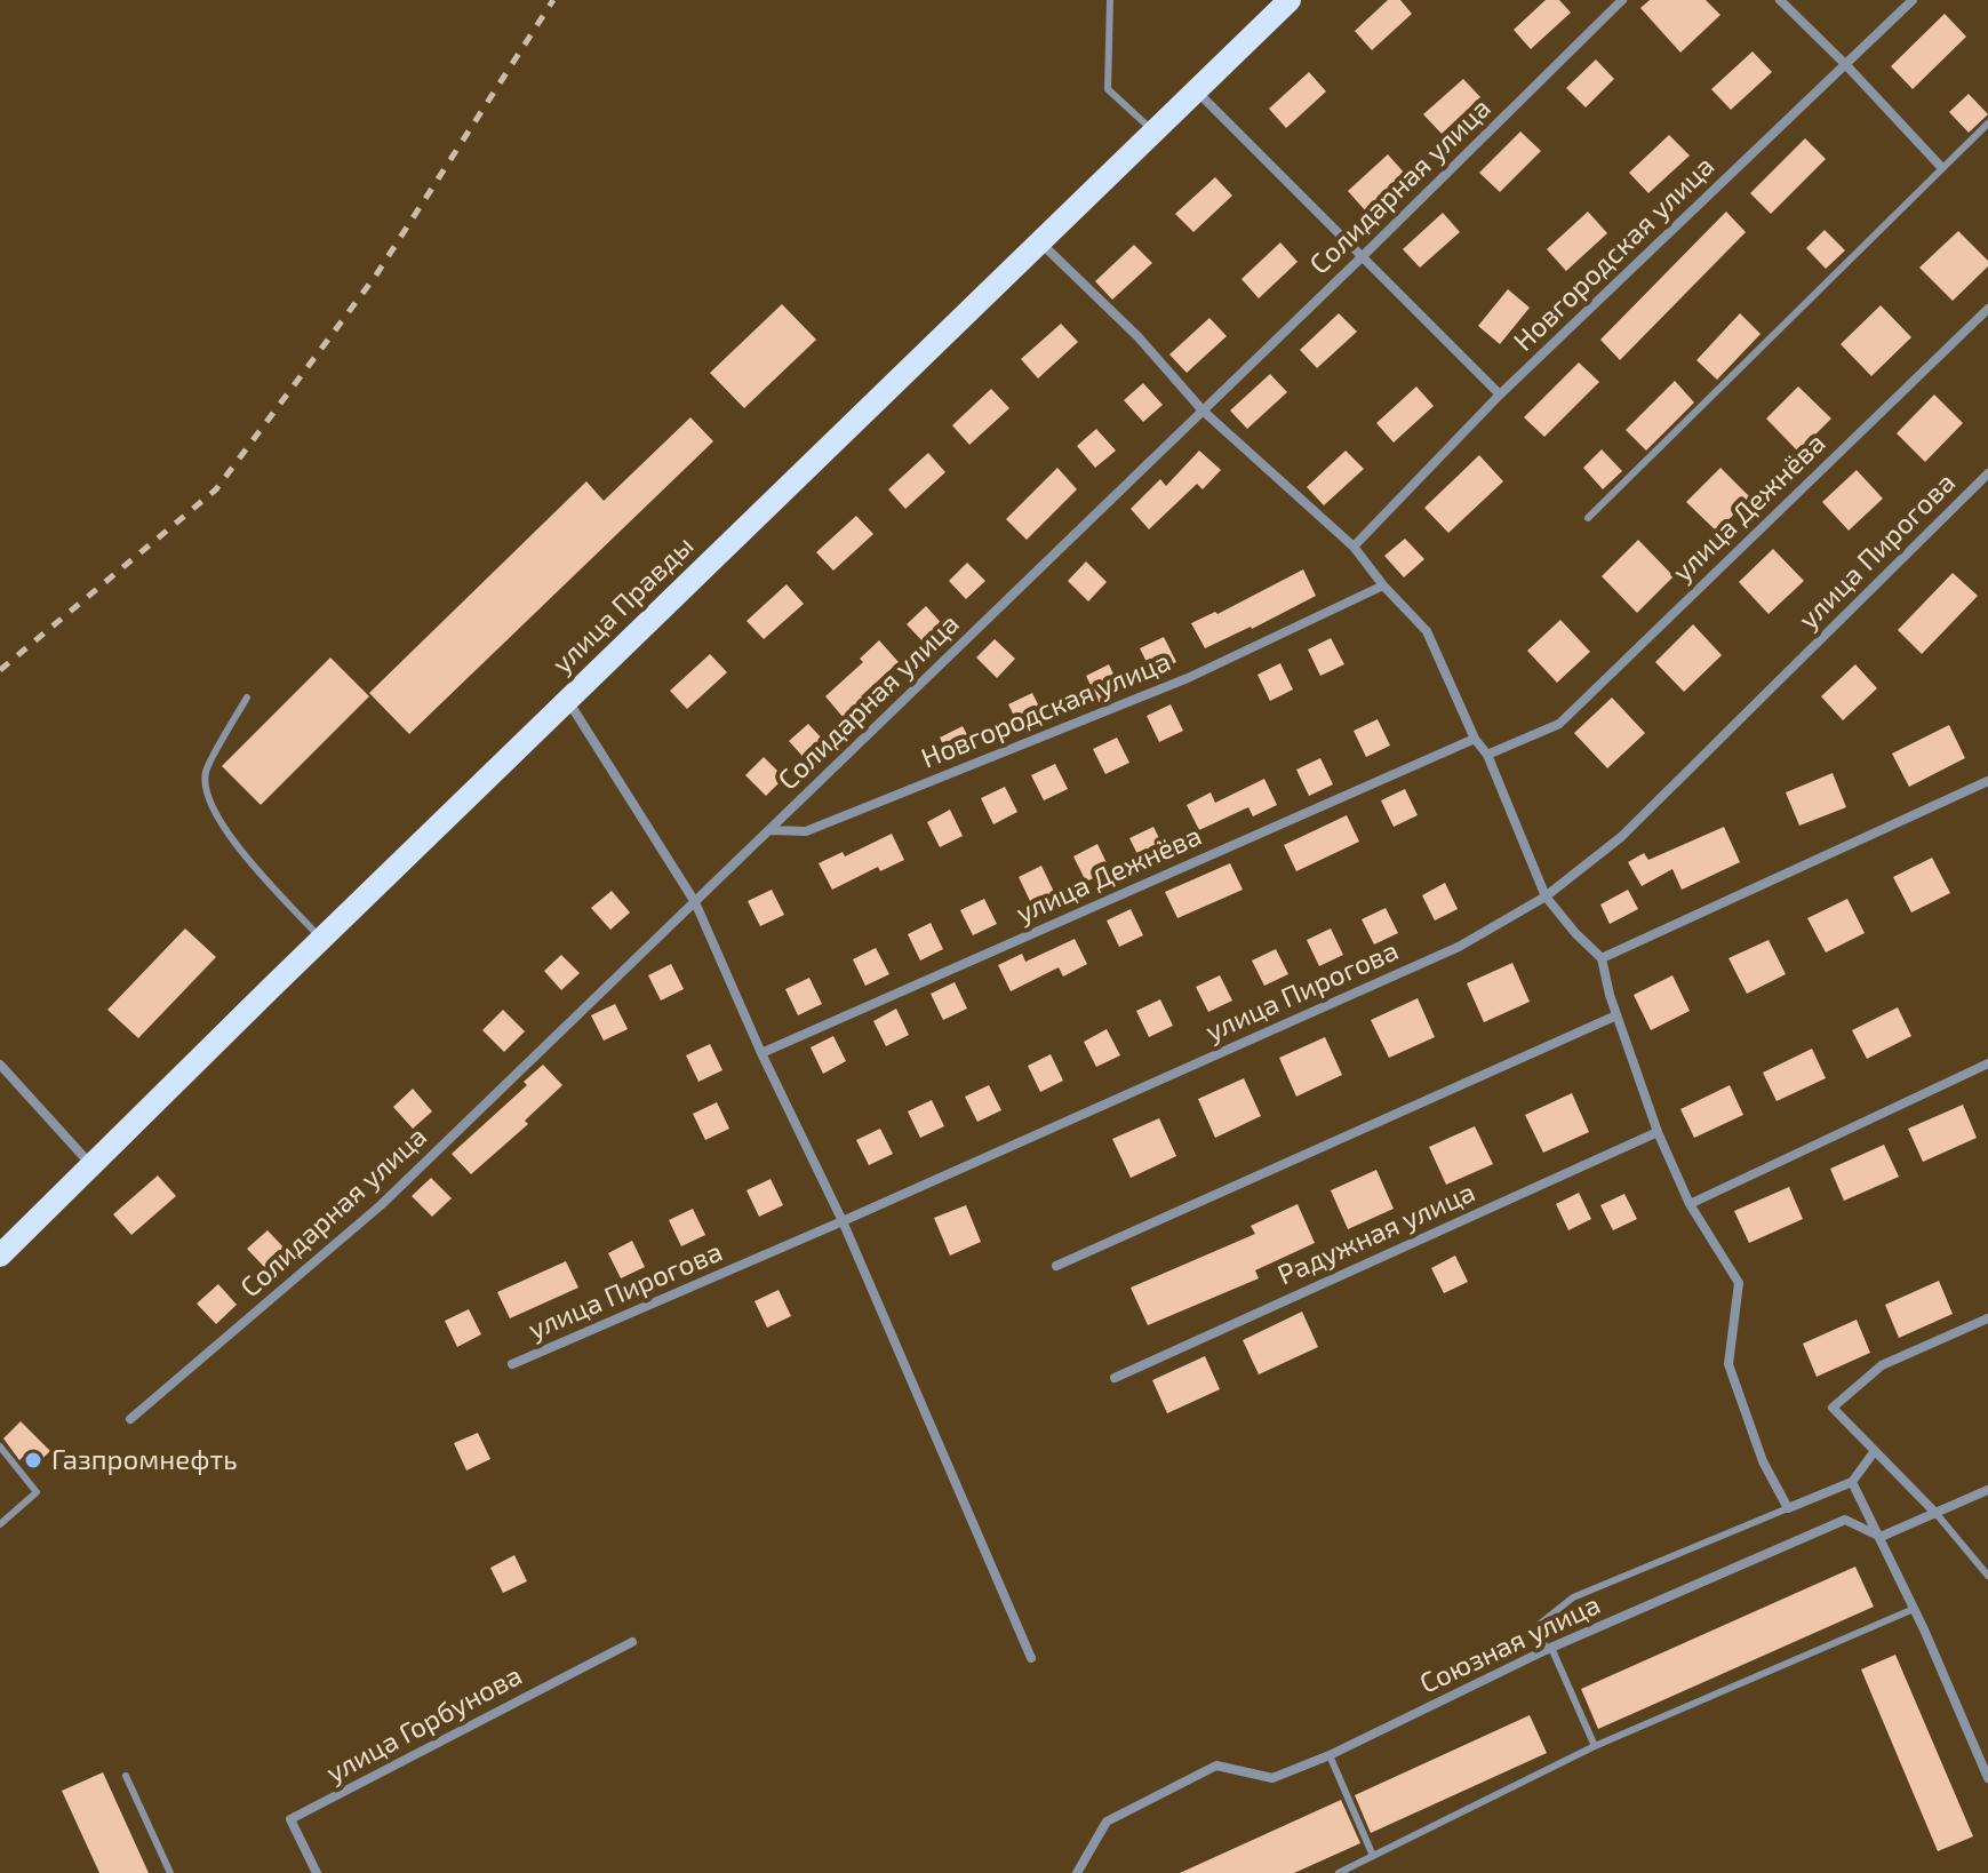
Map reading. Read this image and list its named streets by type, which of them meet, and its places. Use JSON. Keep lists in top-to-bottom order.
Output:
{
  "streets": {
    "main road": ["улица Правды"],
    "street": [
      "Солидарная улица",
      "Новгородская улица",
      "улица Дежнёва",
      "улица Пирогова",
      "Радужная улица",
      "Союзная улица",
      "улица Горбунова"
    ]
  },
  "crossings": [
    ["Солидарная улица", "Новгородская улица"]
  ],
  "places": ["Газпромнефть"]
}
